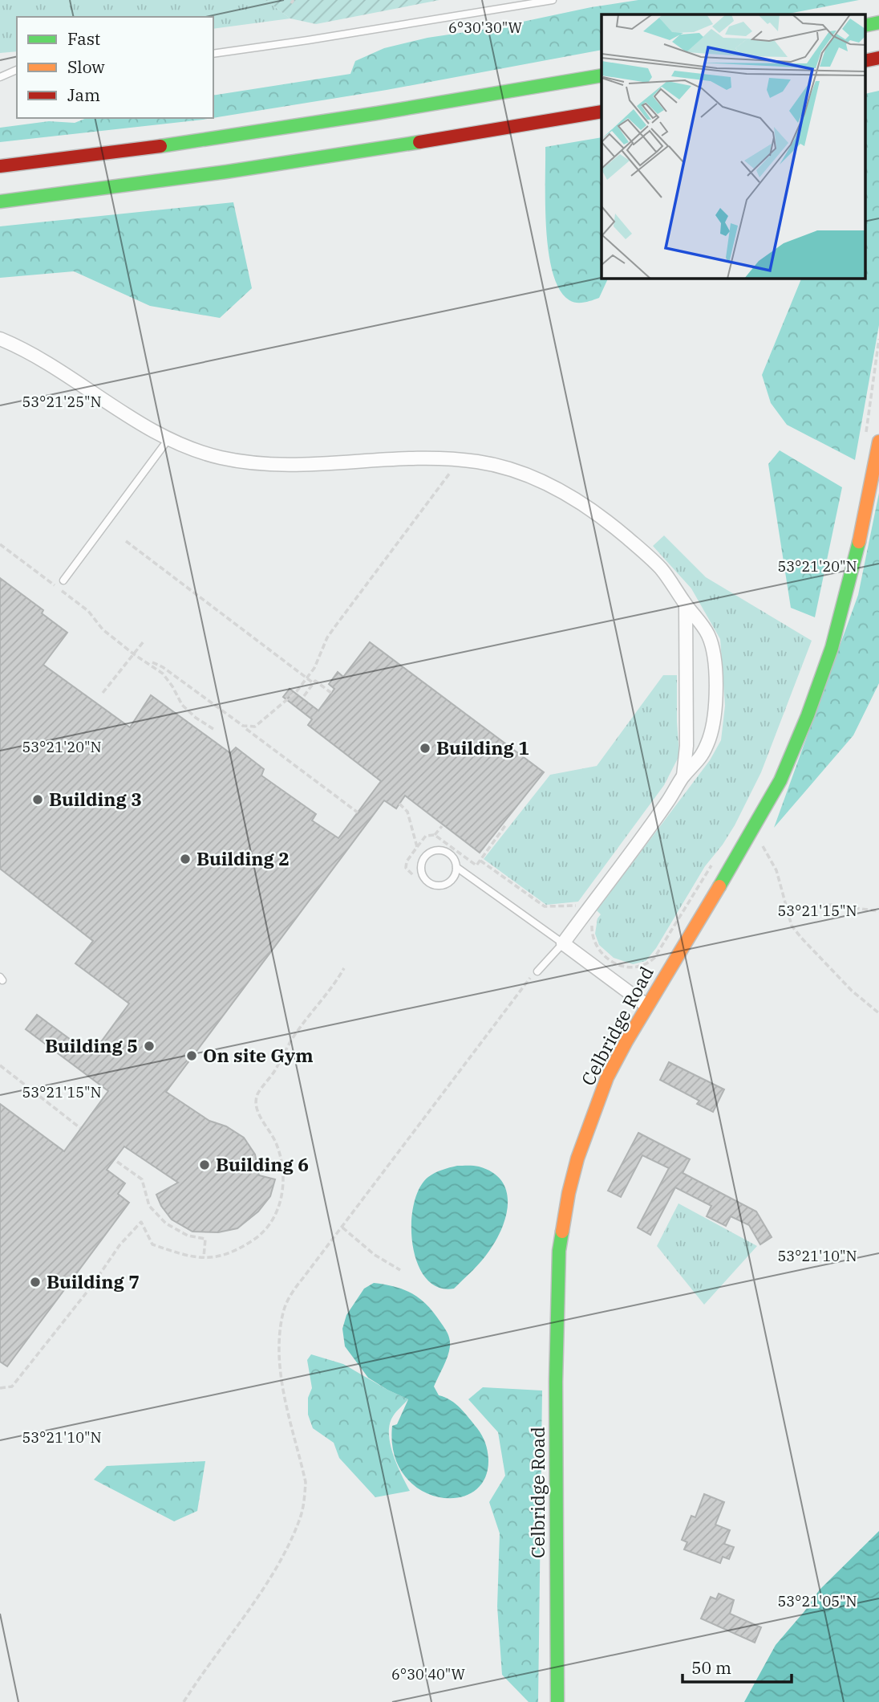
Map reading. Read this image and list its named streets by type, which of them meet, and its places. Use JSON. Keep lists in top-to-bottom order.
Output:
{
  "streets": {
    "main road": ["Celbridge Road"]
  },
  "places": [
    "Building 1",
    "Building 3",
    "Building 2",
    "Building 5",
    "On site Gym",
    "Building 6",
    "Building 7"
  ],
  "legend": ["Fast", "Slow", "Jam"],
  "scale_bar": "50 m",
  "coordinates": [
    "6°30'30\"W",
    "53°21'25\"N",
    "53°21'20\"N",
    "53°21'15\"N",
    "53°21'10\"N",
    "53°21'05\"N",
    "6°30'40\"W"
  ]
}
